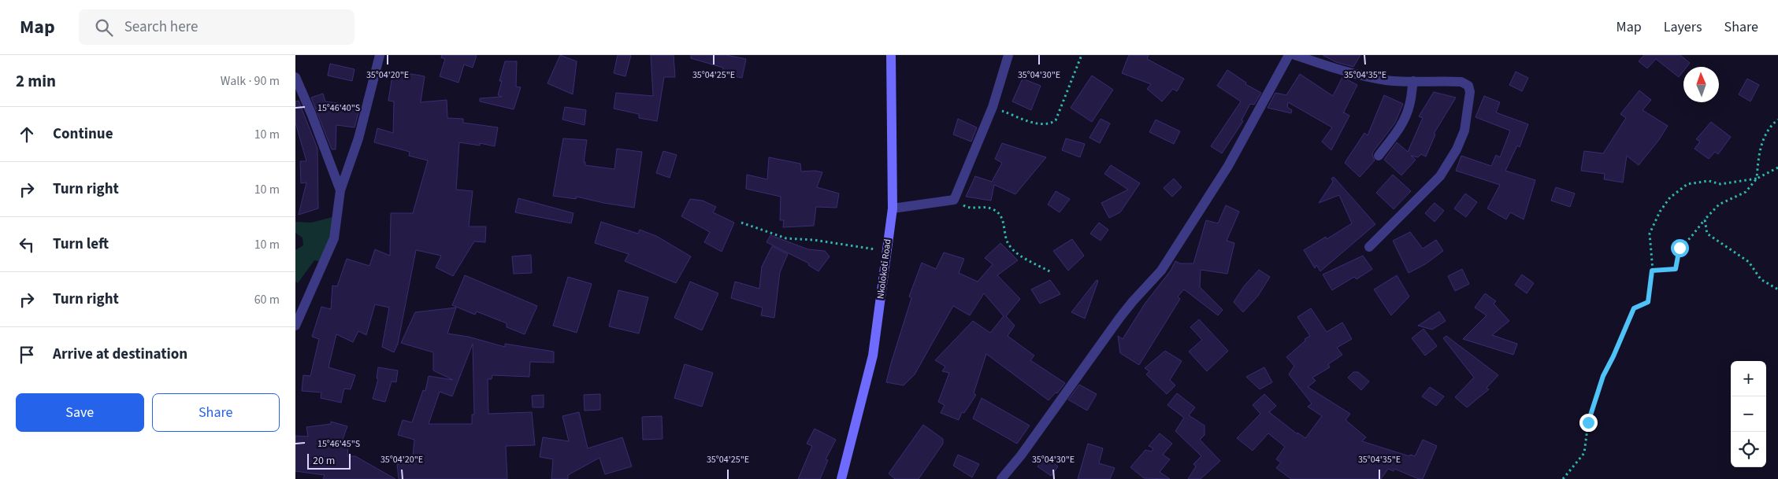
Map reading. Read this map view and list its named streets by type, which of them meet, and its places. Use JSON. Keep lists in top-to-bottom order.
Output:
{
  "streets": {
    "main road": ["Nkolokoti Road"]
  },
  "scale_bar": "20 m",
  "north": "top",
  "page": {
    "header": "Map",
    "search": "Search here",
    "nav": ["Map", "Layers", "Share"],
    "heading": ["2 min", "Walk · 90 m"],
    "list": [
      ["Continue", "10 m"],
      ["Turn right", "10 m"],
      ["Turn left", "10 m"],
      ["Turn right", "60 m"],
      "Arrive at destination"
    ],
    "map_buttons": ["+", "−"],
    "buttons": ["Save", "Share"],
    "scale": "20 m"
  },
  "coordinates": [
    "35°04'20\"E",
    "35°04'25\"E",
    "35°04'30\"E",
    "35°04'35\"E",
    "15°46'40\"S",
    "15°46'45\"S"
  ]
}
